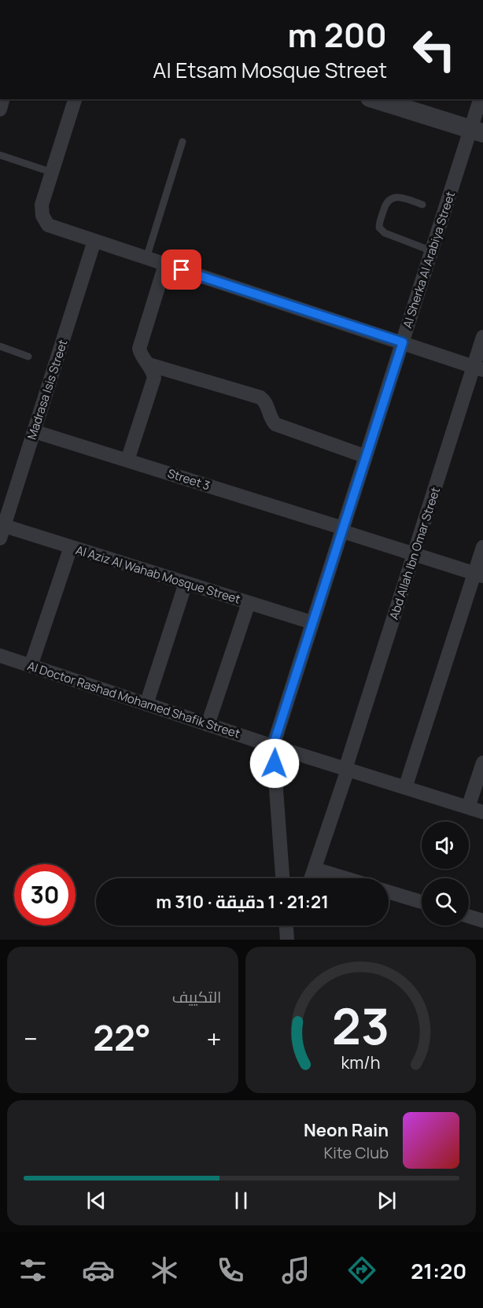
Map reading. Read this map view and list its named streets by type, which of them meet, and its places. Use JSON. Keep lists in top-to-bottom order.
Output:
{
  "streets": {
    "street": [
      "Al Sherka Al Arabiya Street",
      "Madrasa Isis Street",
      "Street 3",
      "Abd Allah Ibn Omar Street",
      "Al Aziz Al Wahab Mosque Street",
      "Al Doctor Rashad Mohamed Shafik Street"
    ]
  },
  "crossings": [
    ["Al Sherka Al Arabiya Street", "Street 3"],
    ["Al Sherka Al Arabiya Street", "Al Aziz Al Wahab Mosque Street"],
    ["Al Sherka Al Arabiya Street", "Al Doctor Rashad Mohamed Shafik Street"],
    ["Madrasa Isis Street", "Street 3"],
    ["Madrasa Isis Street", "Al Aziz Al Wahab Mosque Street"],
    ["Street 3", "Abd Allah Ibn Omar Street"],
    ["Abd Allah Ibn Omar Street", "Al Doctor Rashad Mohamed Shafik Street"]
  ],
  "page": {
    "turn": ["200 m", "Al Etsam Mosque Street"],
    "limit": "30",
    "trip": "21:21 · 1 دقيقة · 310 m",
    "tile": "التكييف",
    "heat": ["−", "22°", "+"],
    "song": ["Neon Rain", "Kite Club"],
    "tabs": "21:20",
    "gauge": ["23", "km/h"]
  }
}
